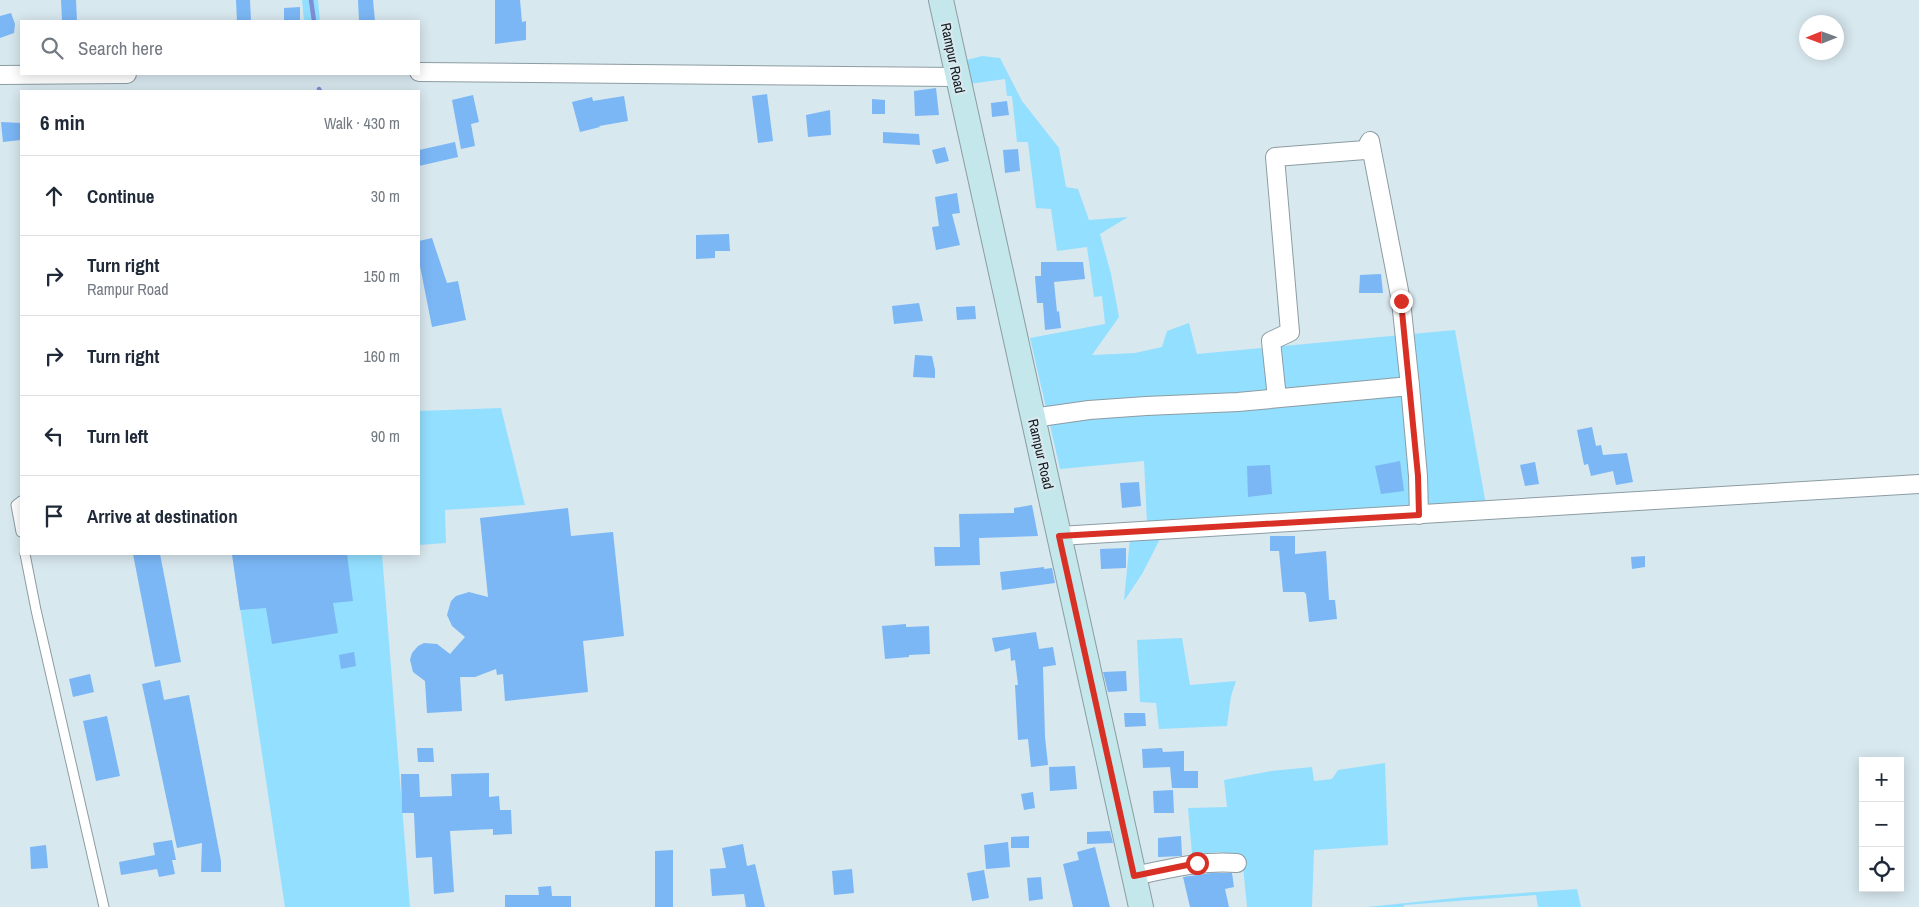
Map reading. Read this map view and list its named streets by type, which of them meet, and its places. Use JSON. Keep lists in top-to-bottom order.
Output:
{
  "streets": {
    "main road": ["Rampur Road"]
  },
  "north": "left",
  "page": {
    "search": "Search here",
    "heading": ["6 min", "Walk · 430 m"],
    "list": [
      ["Continue", "30 m"],
      ["Turn right", "Rampur Road", "150 m"],
      ["Turn right", "160 m"],
      ["Turn left", "90 m"],
      "Arrive at destination"
    ],
    "map_buttons": ["+", "−"]
  }
}
